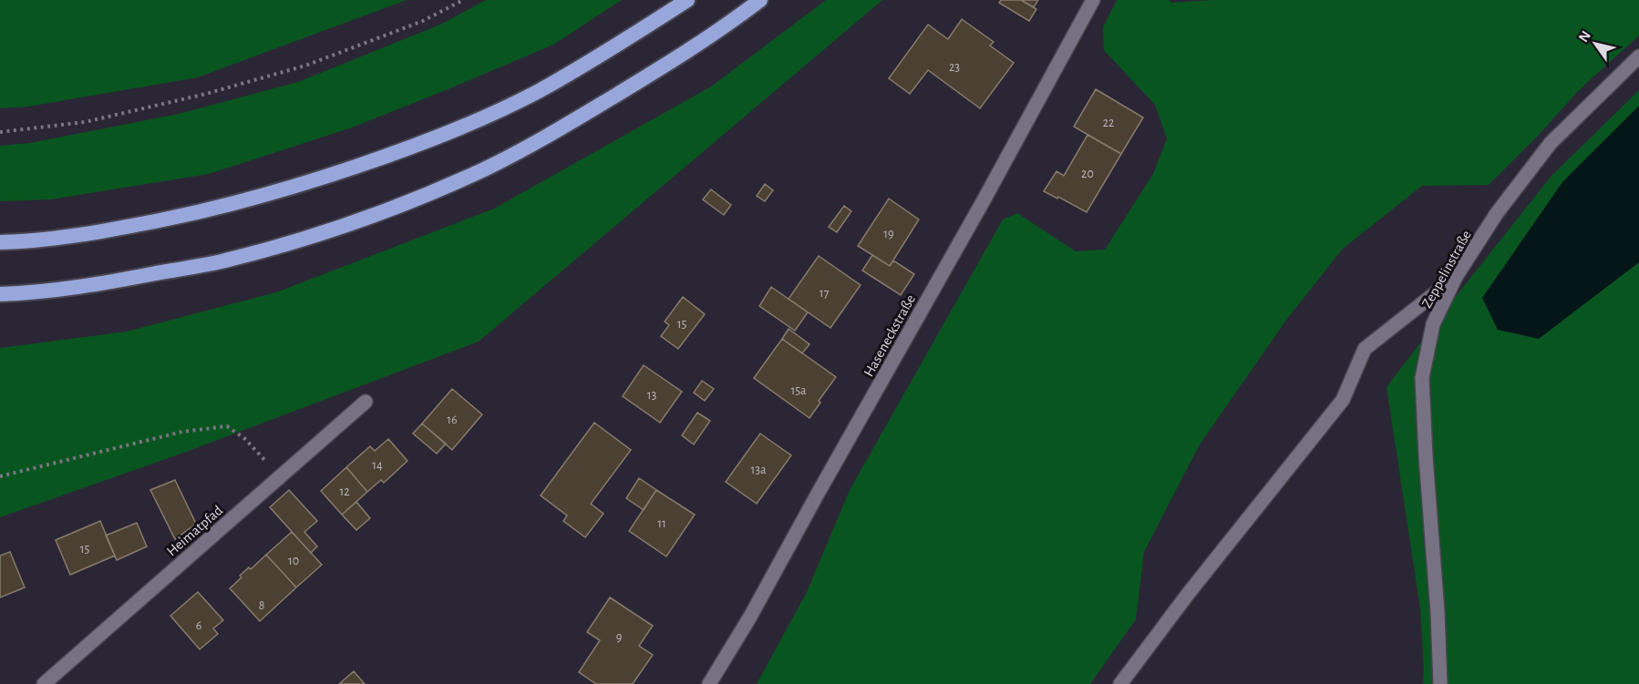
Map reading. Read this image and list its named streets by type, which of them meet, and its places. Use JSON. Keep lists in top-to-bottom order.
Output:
{
  "streets": {
    "street": ["Zeppelinstraße", "Haseneckstraße", "Heimatpfad"]
  },
  "house_numbers": [
    "23",
    "22",
    "20",
    "19",
    "17",
    "15",
    "15a",
    "13",
    "16",
    "14",
    "13a",
    "12",
    "11",
    "15",
    "10",
    "8",
    "6",
    "9"
  ],
  "north": "top left"
}
